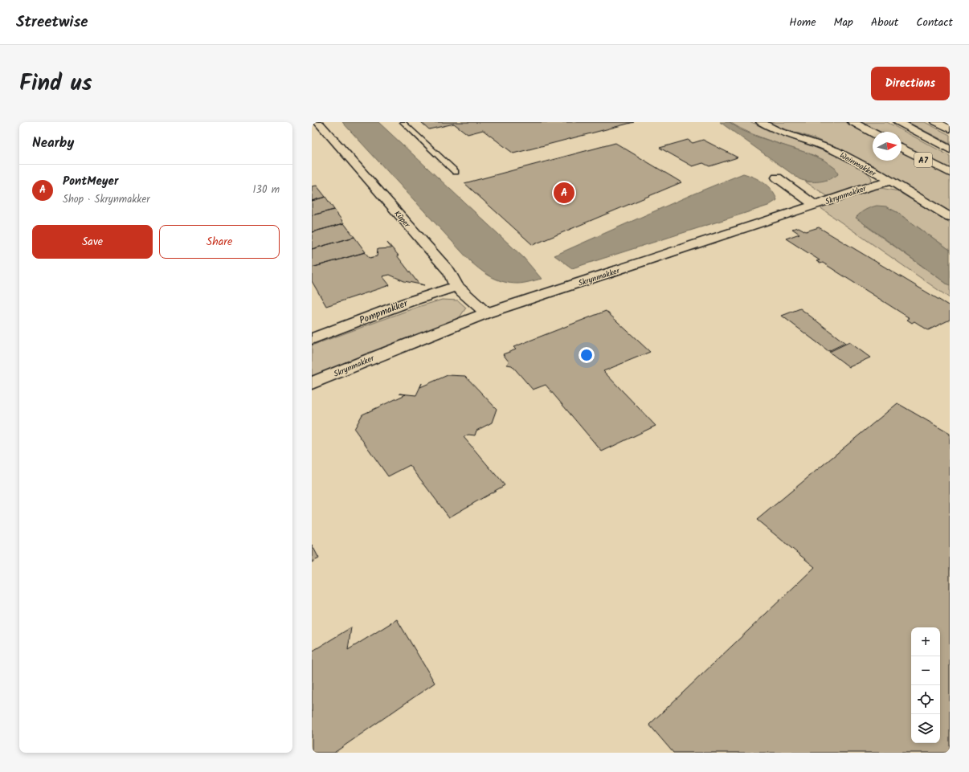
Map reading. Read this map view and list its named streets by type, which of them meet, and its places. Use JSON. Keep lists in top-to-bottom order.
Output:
{
  "streets": {
    "main road": [
      "A7",
      "Weinmakker",
      "Skrynmakker",
      "Kûper",
      "Pompmakker"
    ]
  },
  "crossings": [
    ["Weinmakker", "Skrynmakker"],
    ["Skrynmakker", "Kûper"],
    ["Kûper", "Pompmakker"]
  ],
  "north": "right",
  "page": {
    "header": "Streetwise",
    "nav": [
      "Home",
      "Map",
      "About",
      "Contact"
    ],
    "title": "Find us",
    "buttons": [
      "Directions",
      ["Save", "Share"]
    ],
    "heading": "Nearby",
    "list": [
      {
        "mark": "A",
        "name": "PontMeyer",
        "note": "Shop · Skrynmakker",
        "value": "130 m"
      }
    ],
    "pins": "A",
    "map_buttons": ["+", "−"]
  }
}
